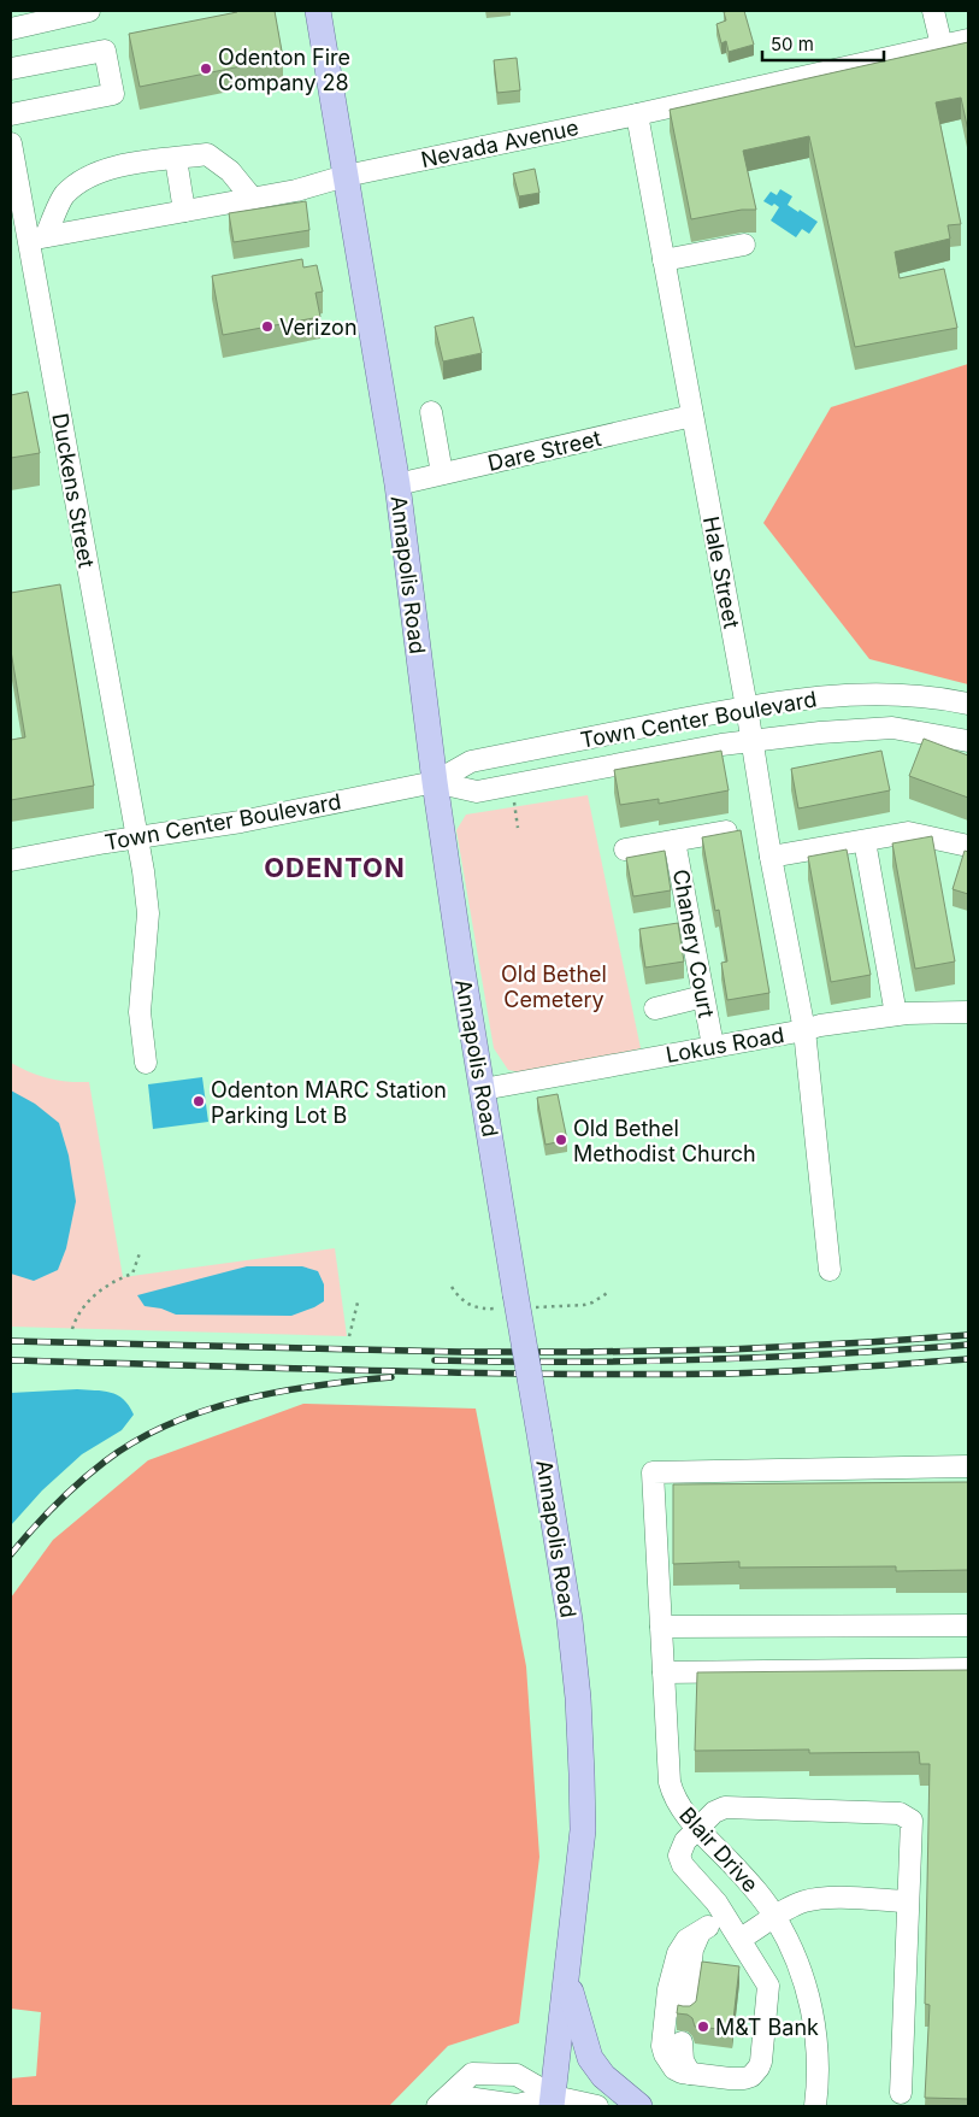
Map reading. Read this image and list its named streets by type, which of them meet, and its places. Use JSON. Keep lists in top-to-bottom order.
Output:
{
  "streets": {
    "main road": ["Annapolis Road"],
    "street": [
      "Nevada Avenue",
      "Dare Street",
      "Duckens Street",
      "Hale Street",
      "Town Center Boulevard",
      "Chanery Court",
      "Lokus Road",
      "Blair Drive"
    ]
  },
  "crossings": [
    ["Nevada Avenue", "Duckens Street"],
    ["Nevada Avenue", "Hale Street"],
    ["Nevada Avenue", "Annapolis Road"],
    ["Dare Street", "Hale Street"],
    ["Dare Street", "Annapolis Road"],
    ["Duckens Street", "Town Center Boulevard"],
    ["Hale Street", "Town Center Boulevard"],
    ["Hale Street", "Lokus Road"],
    ["Annapolis Road", "Town Center Boulevard"],
    ["Annapolis Road", "Lokus Road"],
    ["Chanery Court", "Lokus Road"]
  ],
  "districts": ["ODENTON"],
  "parks": ["Old Bethel Cemetery"],
  "places": [
    "Odenton Fire Company 28",
    "Verizon",
    "Odenton MARC Station Parking Lot B",
    "Old Bethel Methodist Church",
    "M&T Bank"
  ],
  "scale_bar": "50 m"
}
